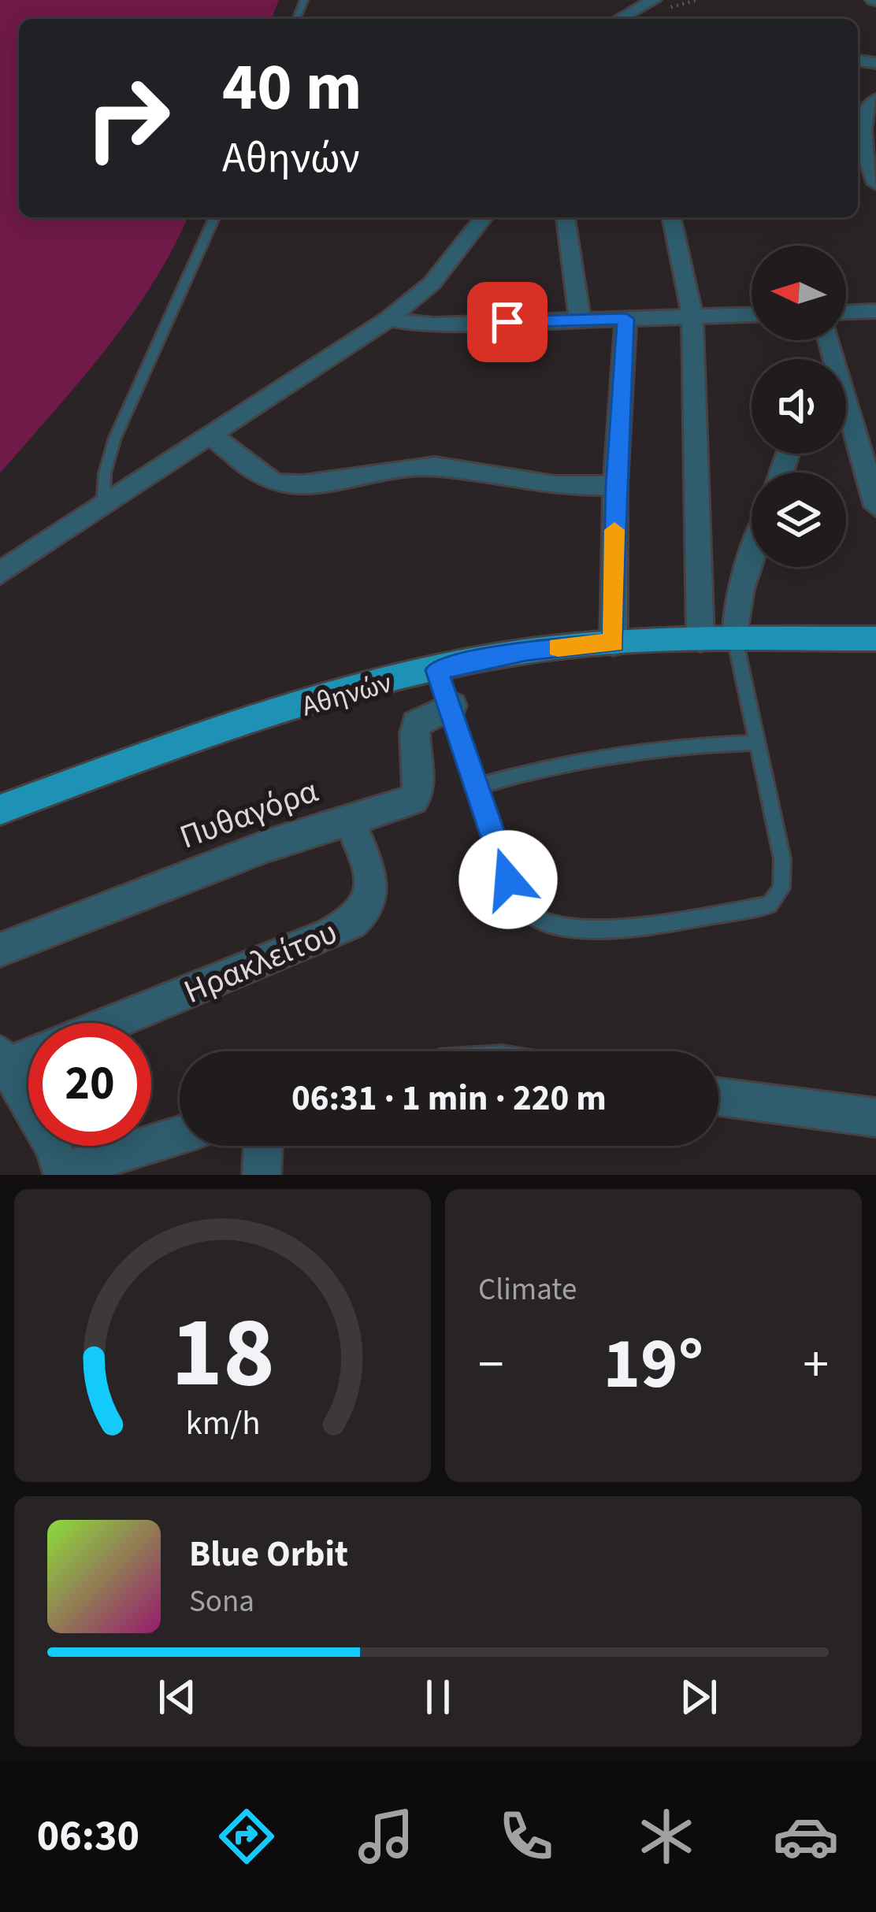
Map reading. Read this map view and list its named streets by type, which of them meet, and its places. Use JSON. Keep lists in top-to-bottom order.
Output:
{
  "streets": {
    "main road": ["Αθηνών"],
    "street": ["Πυθαγόρα", "Ηρακλείτου"]
  },
  "crossings": [
    ["Πυθαγόρα", "Ηρακλείτου"]
  ],
  "north": "left",
  "page": {
    "turn": ["40 m", "Αθηνών"],
    "limit": "20",
    "trip": "06:31 · 1 min · 220 m",
    "tile": "Climate",
    "heat": ["−", "19°", "+"],
    "song": ["Blue Orbit", "Sona"],
    "tabs": "06:30",
    "gauge": ["18", "km/h"]
  }
}
